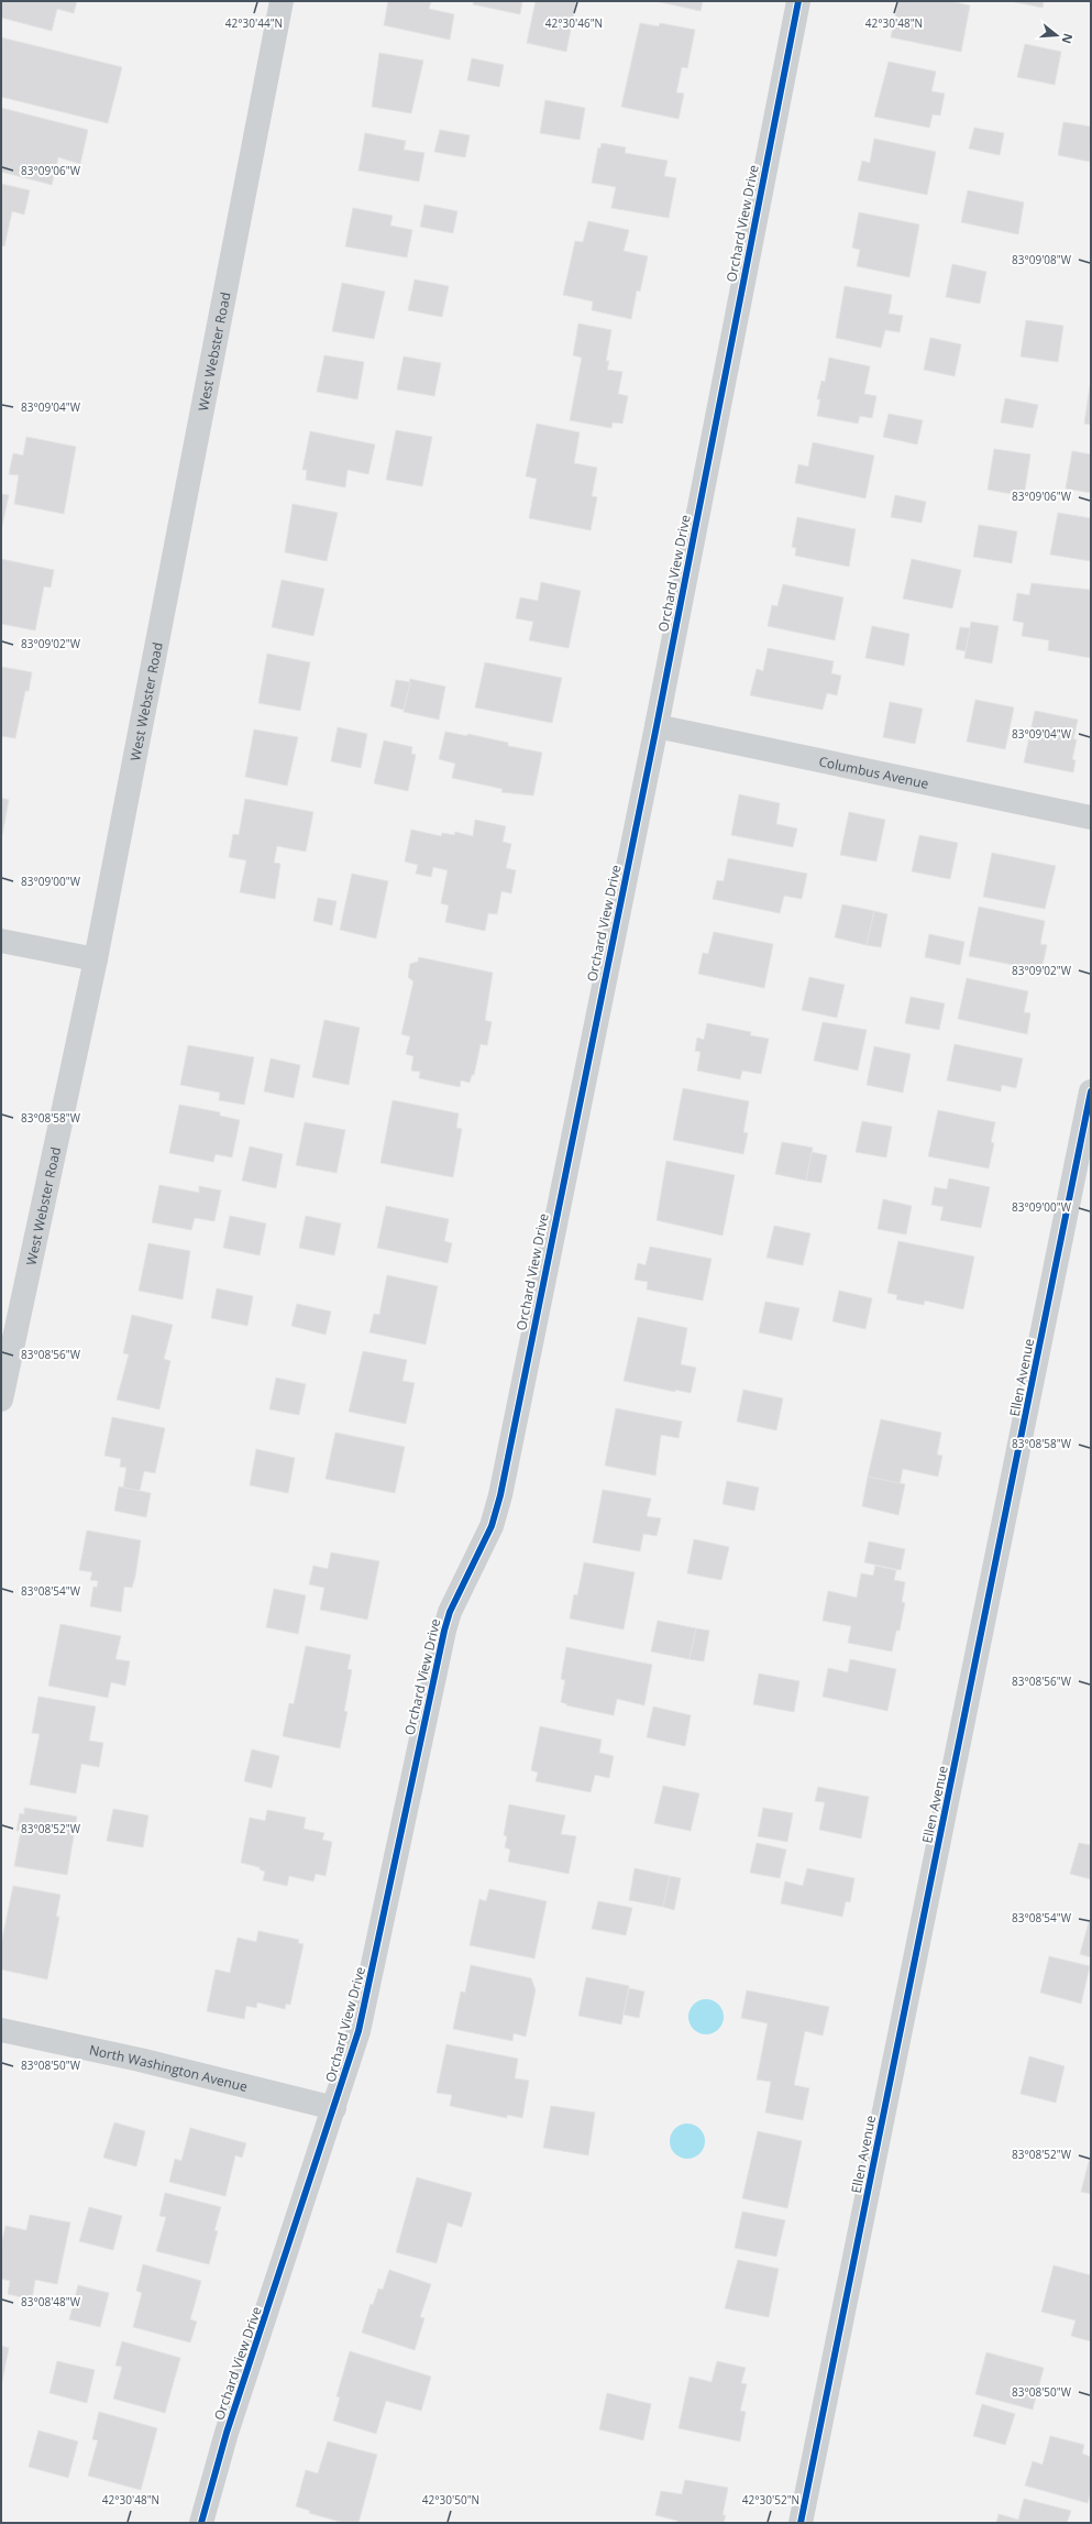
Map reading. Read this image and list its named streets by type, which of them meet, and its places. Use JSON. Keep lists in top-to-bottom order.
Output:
{
  "streets": {
    "street": [
      "Orchard View Drive",
      "West Webster Road",
      "Columbus Avenue",
      "Ellen Avenue",
      "North Washington Avenue"
    ]
  },
  "crossings": [
    ["Orchard View Drive", "Columbus Avenue"],
    ["Orchard View Drive", "North Washington Avenue"]
  ],
  "north": "right",
  "coordinates": [
    "42°30'44\"N",
    "42°30'46\"N",
    "42°30'48\"N",
    "83°09'06\"W",
    "83°09'08\"W",
    "83°09'04\"W",
    "83°09'02\"W",
    "83°09'00\"W",
    "83°08'58\"W",
    "83°08'56\"W",
    "83°08'54\"W",
    "83°08'52\"W",
    "83°08'50\"W",
    "83°08'48\"W",
    "42°30'50\"N",
    "42°30'52\"N"
  ]
}
